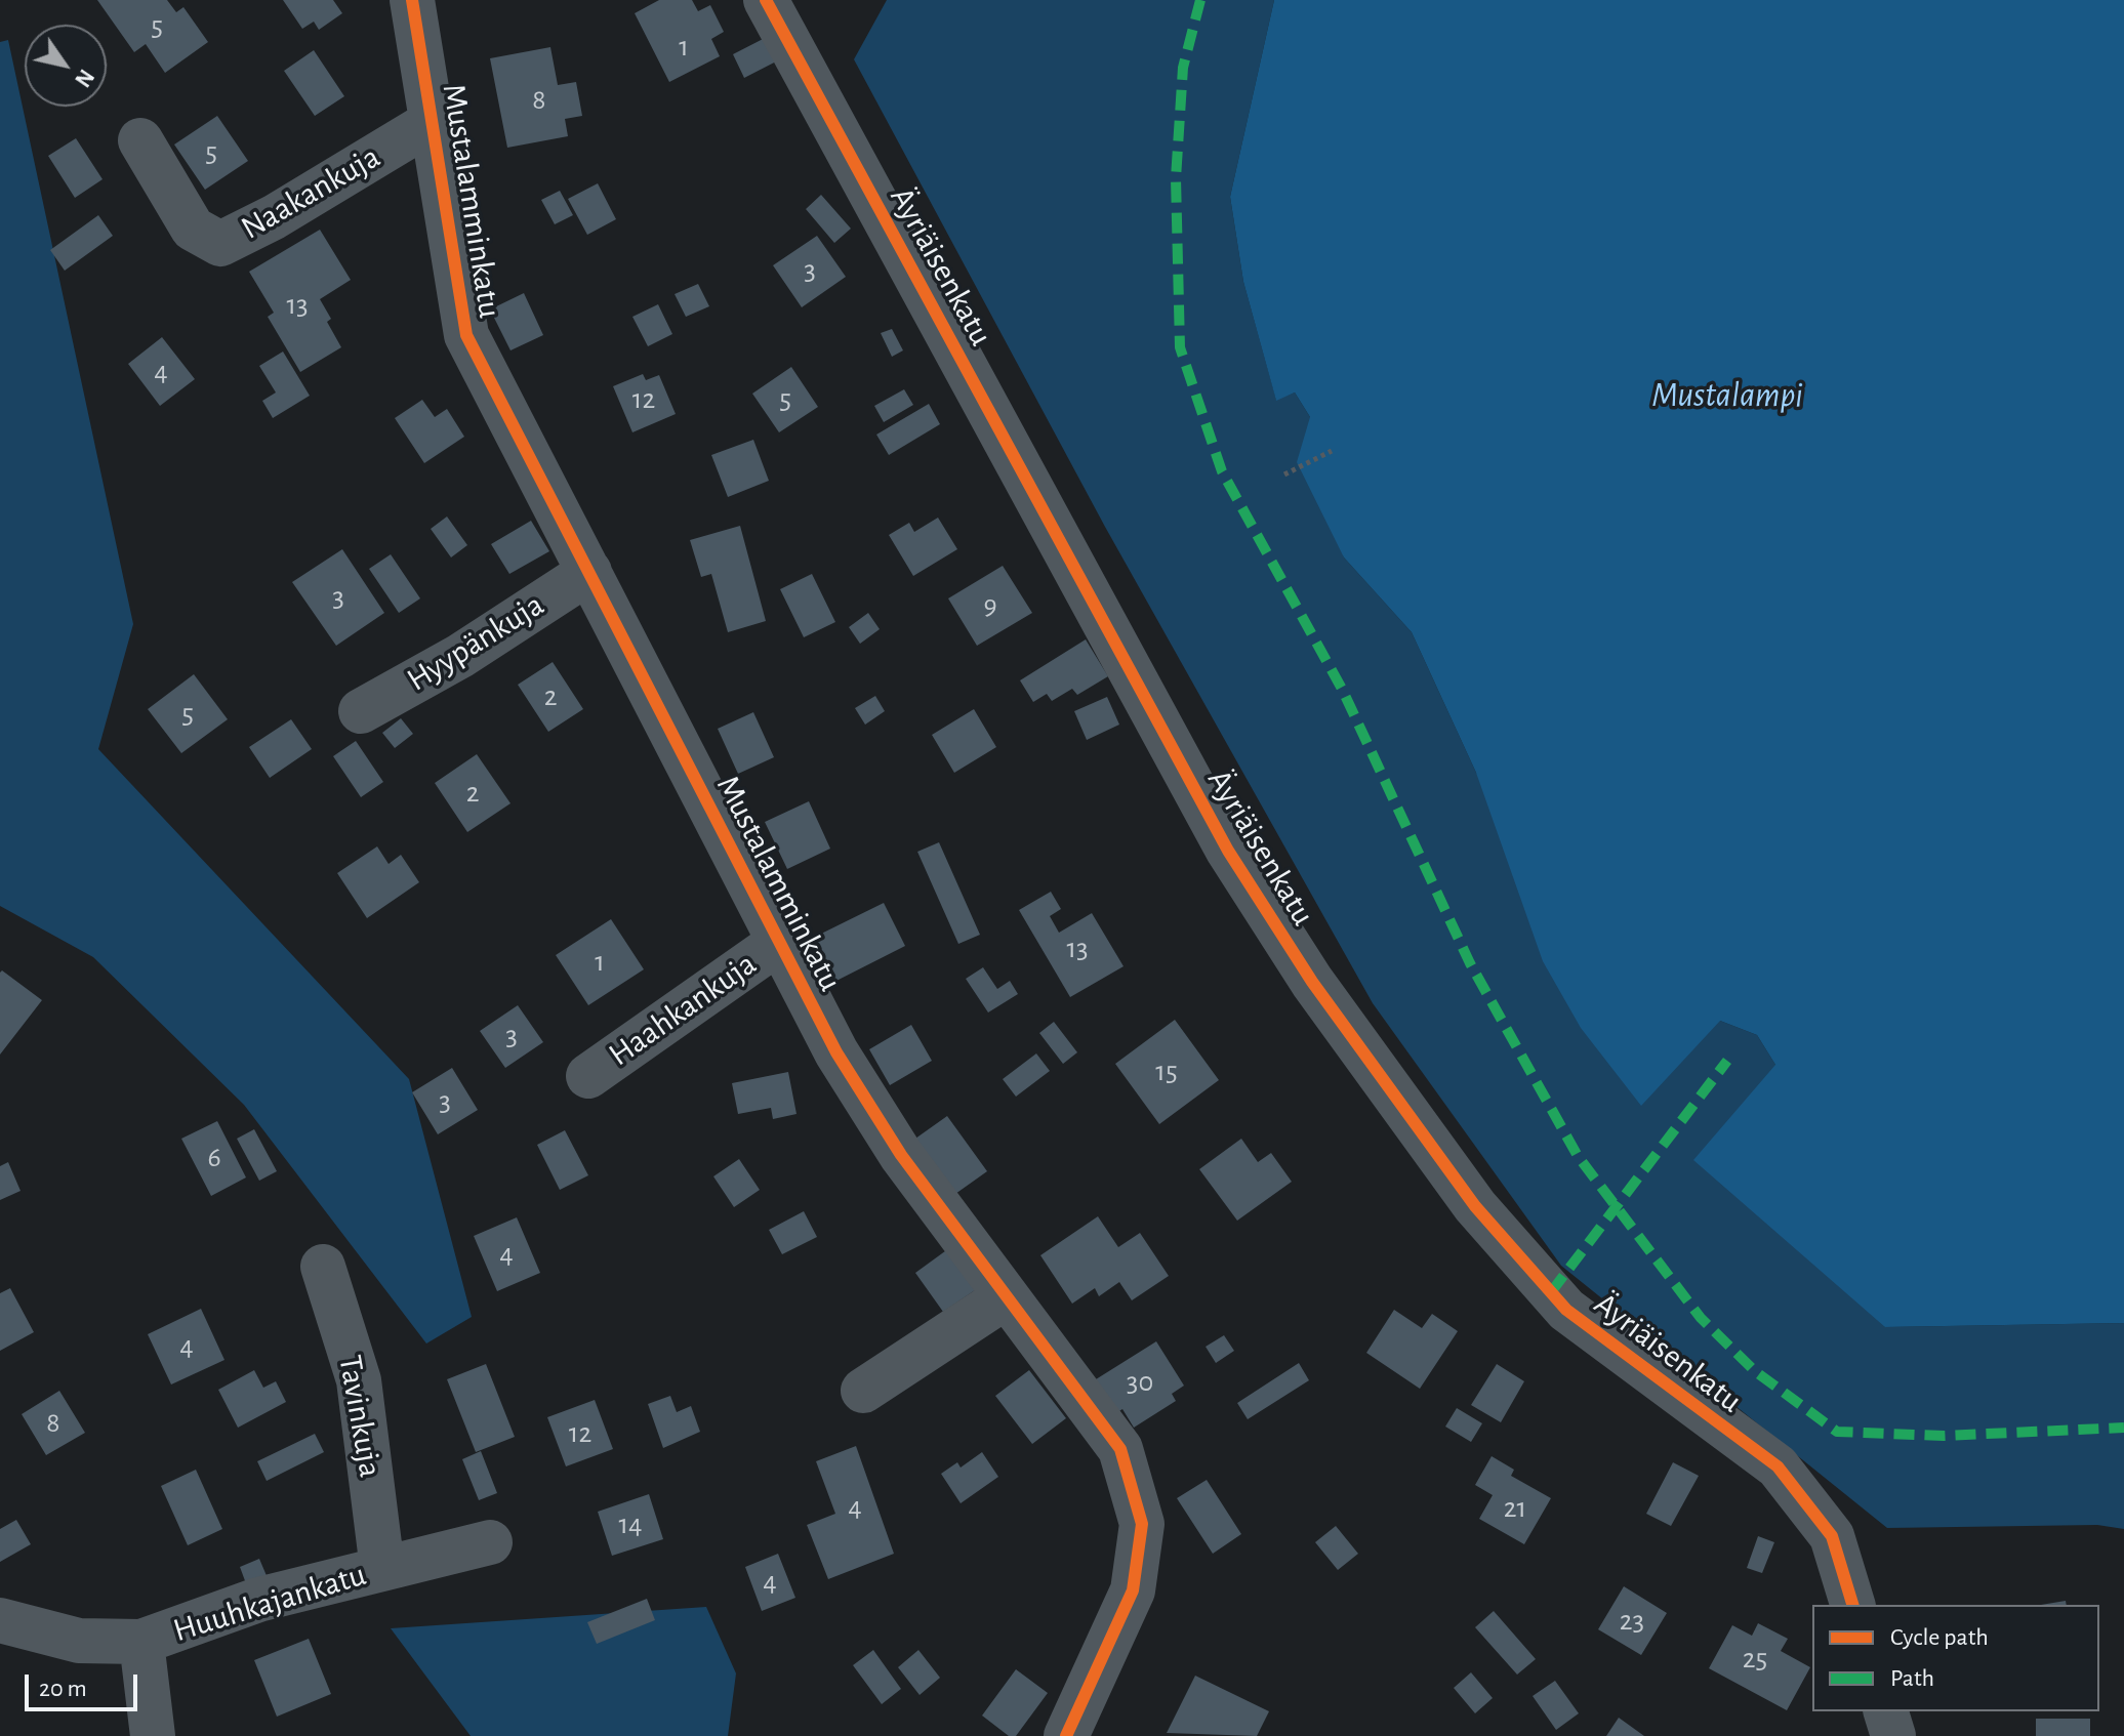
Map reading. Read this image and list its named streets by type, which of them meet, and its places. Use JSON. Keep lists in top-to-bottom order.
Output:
{
  "streets": {
    "street": [
      "Naakankuja",
      "Mustalamminkatu",
      "Äyriäisenkatu",
      "Hyypänkuja",
      "Haahkankuja",
      "Tavinkuja",
      "Huuhkajankatu"
    ]
  },
  "crossings": [
    ["Naakankuja", "Mustalamminkatu"],
    ["Mustalamminkatu", "Hyypänkuja"],
    ["Mustalamminkatu", "Haahkankuja"],
    ["Tavinkuja", "Huuhkajankatu"]
  ],
  "water": ["Mustalampi"],
  "house_numbers": [
    "5",
    "1",
    "8",
    "5",
    "3",
    "13",
    "4",
    "12",
    "5",
    "3",
    "9",
    "2",
    "5",
    "2",
    "13",
    "1",
    "3",
    "15",
    "3",
    "6",
    "4",
    "4",
    "30",
    "8",
    "12",
    "4",
    "21",
    "14",
    "4",
    "23",
    "25"
  ],
  "legend": ["Cycle path", "Path"],
  "scale_bar": "20 m",
  "north": "bottom right"
}
